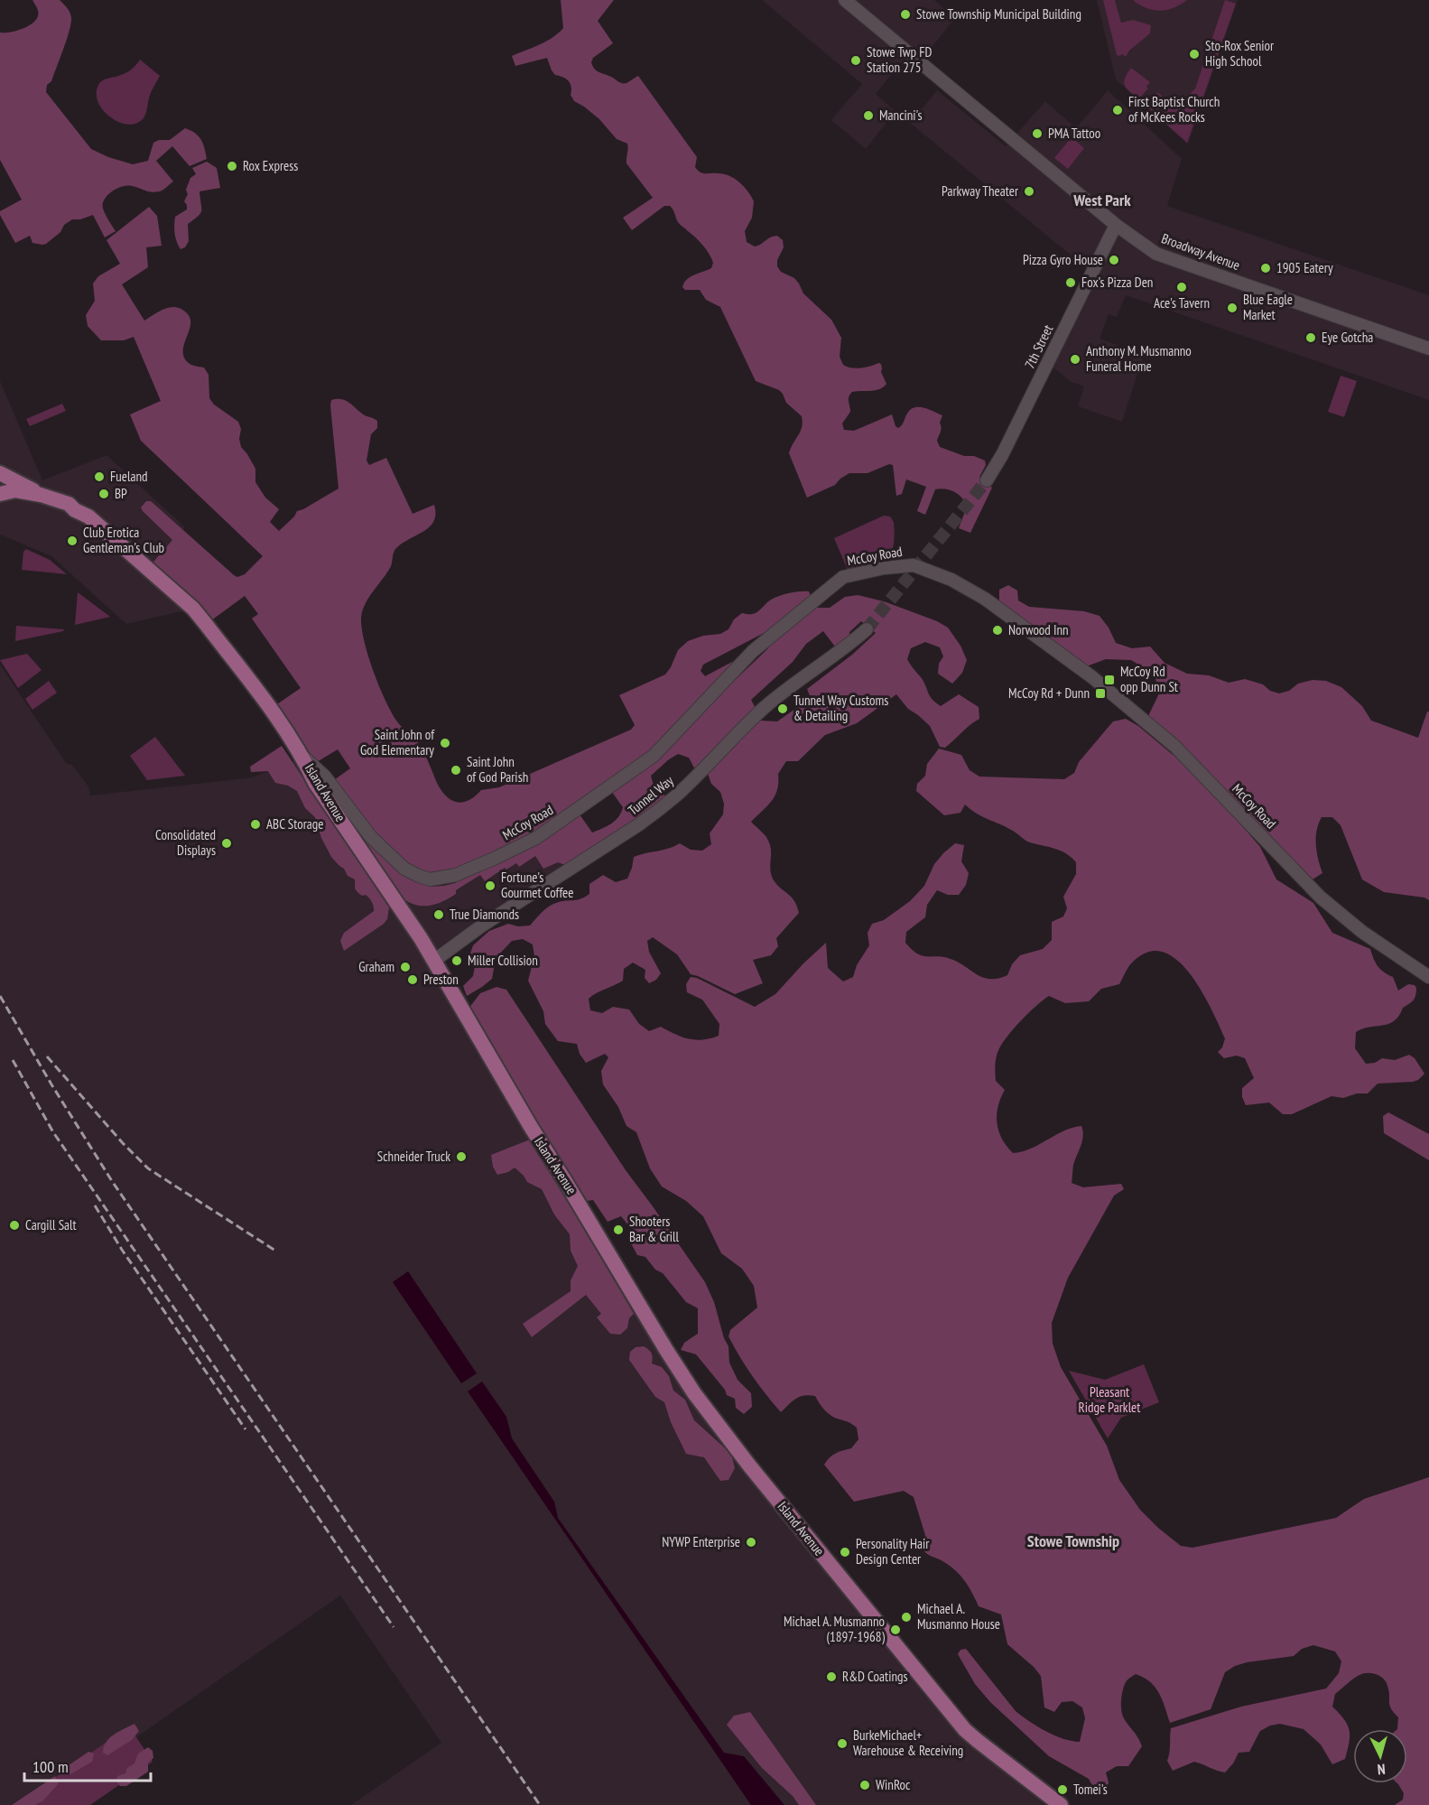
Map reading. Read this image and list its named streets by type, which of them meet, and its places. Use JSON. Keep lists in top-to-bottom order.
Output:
{
  "streets": {
    "main road": ["Island Avenue"],
    "street": [
      "Broadway Avenue",
      "7th Street",
      "McCoy Road",
      "Tunnel Way"
    ]
  },
  "crossings": [
    ["Broadway Avenue", "7th Street"],
    ["McCoy Road", "Island Avenue"],
    ["Island Avenue", "Tunnel Way"]
  ],
  "districts": ["West Park", "Stowe Township"],
  "parks": ["Pleasant Ridge Parklet"],
  "places": {
    "other": [
      "Stowe Township Municipal Building",
      "Sto-Rox Senior High School",
      "Stowe Twp FD Station 275",
      "First Baptist Church of McKees Rocks",
      "Mancini's",
      "PMA Tattoo",
      "Rox Express",
      "Parkway Theater",
      "Pizza Gyro House",
      "1905 Eatery",
      "Fox's Pizza Den",
      "Ace's Tavern",
      "Blue Eagle Market",
      "Eye Gotcha",
      "Anthony M. Musmanno Funeral Home",
      "Fueland",
      "BP",
      "Club Erotica Gentleman's Club",
      "Norwood Inn",
      "Tunnel Way Customs & Detailing",
      "Saint John of God Elementary",
      "Saint John of God Parish",
      "ABC Storage",
      "Consolidated Displays",
      "Fortune's Gourmet Coffee",
      "True Diamonds",
      "Miller Collision",
      "Graham",
      "Preston",
      "Schneider Truck",
      "Cargill Salt",
      "Shooters Bar & Grill",
      "NYWP Enterprise",
      "Personality Hair Design Center",
      "Michael A. Musmanno House",
      "Michael A. Musmanno (1897-1968)",
      "R&D Coatings",
      "BurkeMichael+ Warehouse & Receiving",
      "WinRoc",
      "Tomei's"
    ],
    "transit": ["McCoy Rd opp Dunn St", "McCoy Rd + Dunn"]
  },
  "scale_bar": "100 m",
  "north": "bottom"
}
